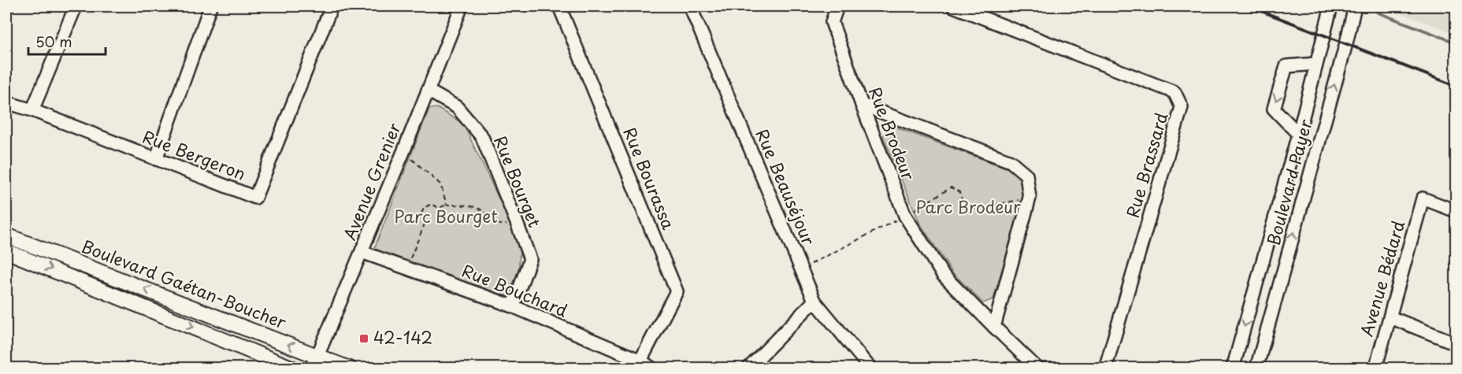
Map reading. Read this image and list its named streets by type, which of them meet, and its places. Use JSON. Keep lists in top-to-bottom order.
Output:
{
  "streets": {
    "main road": ["Boulevard Gaétan-Boucher"],
    "street": [
      "Rue Brodeur",
      "Rue Bergeron",
      "Rue Brassard",
      "Rue Bourassa",
      "Avenue Grenier",
      "Rue Bourget",
      "Boulevard Payer",
      "Rue Beauséjour",
      "Avenue Bédard",
      "Rue Bouchard"
    ]
  },
  "crossings": [
    ["Rue Bourassa", "Rue Bouchard"],
    ["Avenue Grenier", "Rue Bourget"],
    ["Avenue Grenier", "Boulevard Gaétan-Boucher"],
    ["Avenue Grenier", "Rue Bouchard"],
    ["Rue Bourget", "Rue Bouchard"]
  ],
  "parks": ["Parc Brodeur", "Parc Bourget"],
  "places": {
    "transit": ["42-142"]
  },
  "scale_bar": "50 m"
}
